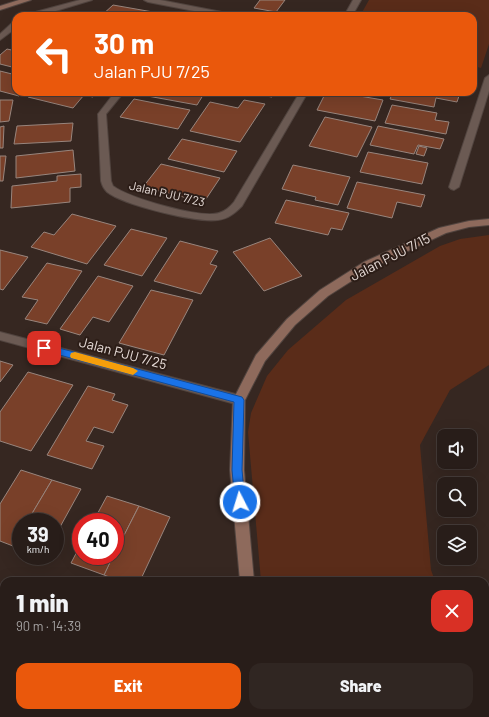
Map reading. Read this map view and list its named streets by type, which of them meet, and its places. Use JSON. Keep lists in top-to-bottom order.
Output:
{
  "streets": {
    "street": ["Jalan PJU 7/23", "Jalan PJU 7/15", "Jalan PJU 7/25"]
  },
  "crossings": [
    ["Jalan PJU 7/15", "Jalan PJU 7/25"]
  ],
  "page": {
    "turn": ["30 m", "Jalan PJU 7/25"],
    "speed": "39 km/h",
    "limit": "40",
    "heading": ["1 min", "90 m · 14:39"],
    "buttons": ["Exit", "Share"]
  }
}
